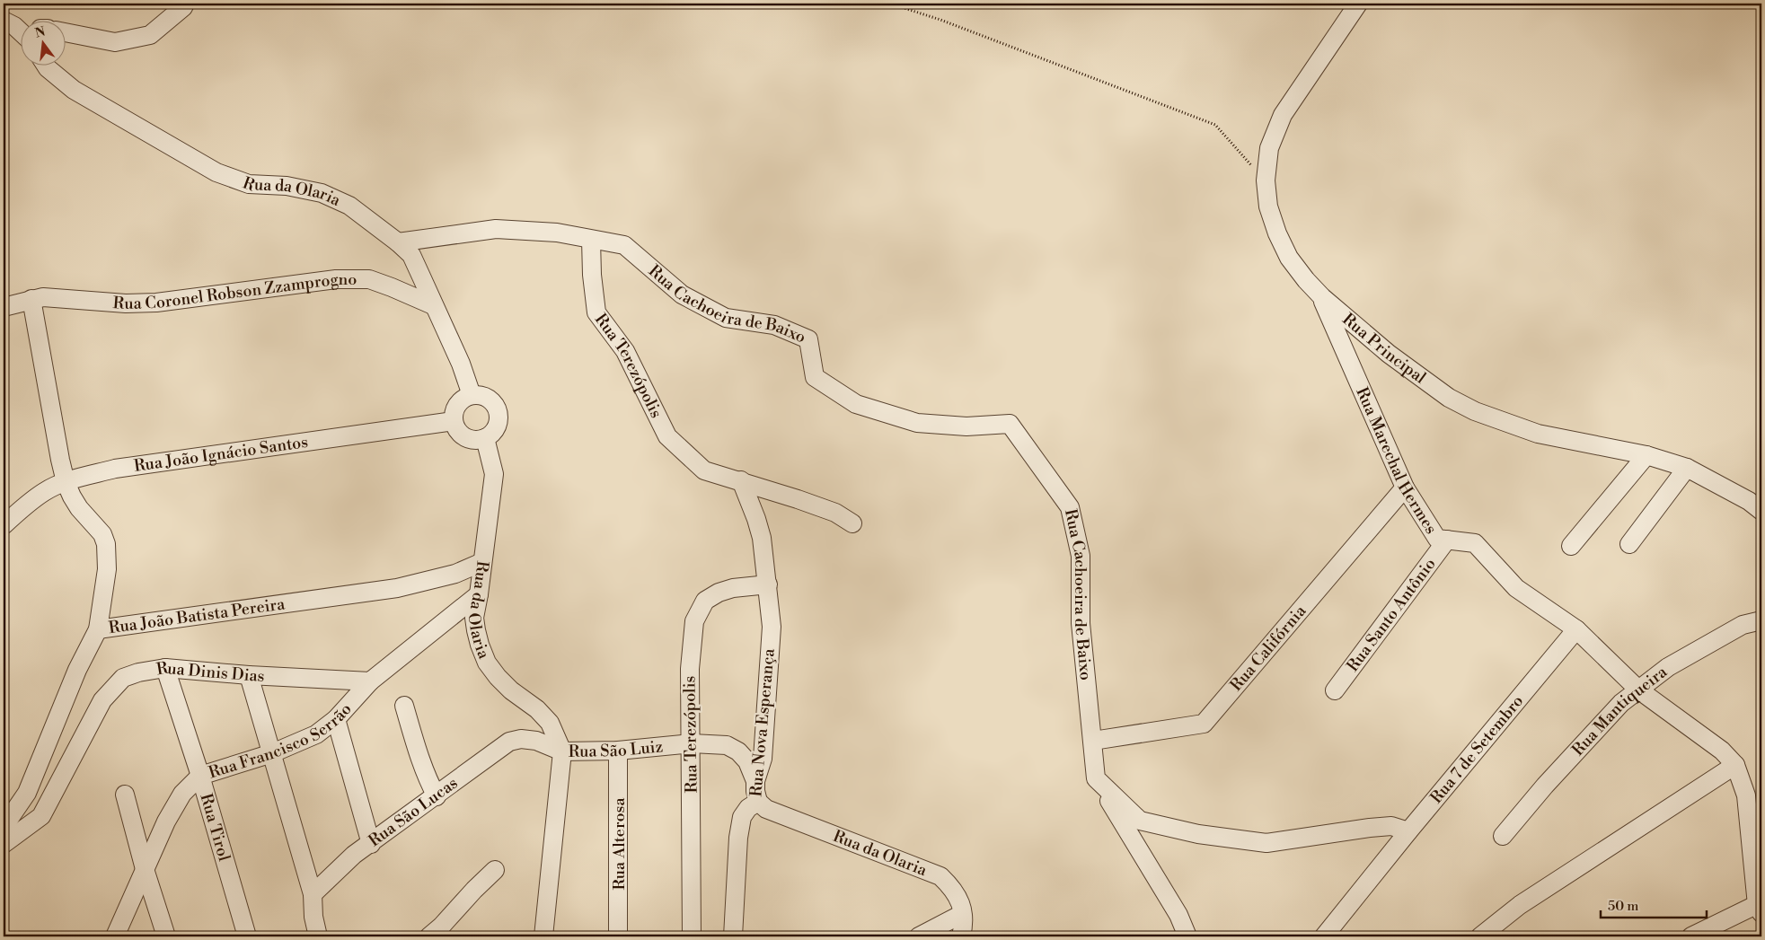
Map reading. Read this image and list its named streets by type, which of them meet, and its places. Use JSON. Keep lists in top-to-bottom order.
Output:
{
  "streets": {
    "street": [
      "Rua da Olaria",
      "Rua Coronel Robson Zzamprogno",
      "Rua Cachoeira de Baixo",
      "Rua Principal",
      "Rua Terezópolis",
      "Rua João Ignácio Santos",
      "Rua Marechal Hermes",
      "Rua Santo Antônio",
      "Rua João Batista Pereira",
      "Rua Califórnia",
      "Rua Dinis Dias",
      "Rua Mantiqueira",
      "Rua Nova Esperança",
      "Rua Francisco Serrão",
      "Rua 7 de Setembro",
      "Rua São Luiz",
      "Rua São Lucas",
      "Rua Tirol",
      "Rua Alterosa"
    ]
  },
  "crossings": [
    ["Rua da Olaria", "Rua Coronel Robson Zzamprogno"],
    ["Rua da Olaria", "Rua João Ignácio Santos"],
    ["Rua da Olaria", "Rua João Batista Pereira"],
    ["Rua da Olaria", "Rua Nova Esperança"],
    ["Rua da Olaria", "Rua São Luiz"],
    ["Rua da Olaria", "Rua São Lucas"],
    ["Rua Cachoeira de Baixo", "Rua Terezópolis"],
    ["Rua Cachoeira de Baixo", "Rua Califórnia"],
    ["Rua Principal", "Rua Marechal Hermes"],
    ["Rua Terezópolis", "Rua Nova Esperança"],
    ["Rua Terezópolis", "Rua São Luiz"],
    ["Rua Marechal Hermes", "Rua Santo Antônio"],
    ["Rua Marechal Hermes", "Rua Califórnia"],
    ["Rua Marechal Hermes", "Rua 7 de Setembro"],
    ["Rua Dinis Dias", "Rua Francisco Serrão"],
    ["Rua Dinis Dias", "Rua Tirol"],
    ["Rua Nova Esperança", "Rua São Luiz"],
    ["Rua Francisco Serrão", "Rua Tirol"],
    ["Rua São Luiz", "Rua São Lucas"],
    ["Rua São Luiz", "Rua Alterosa"]
  ],
  "scale_bar": "50 m",
  "north": "top"
}
